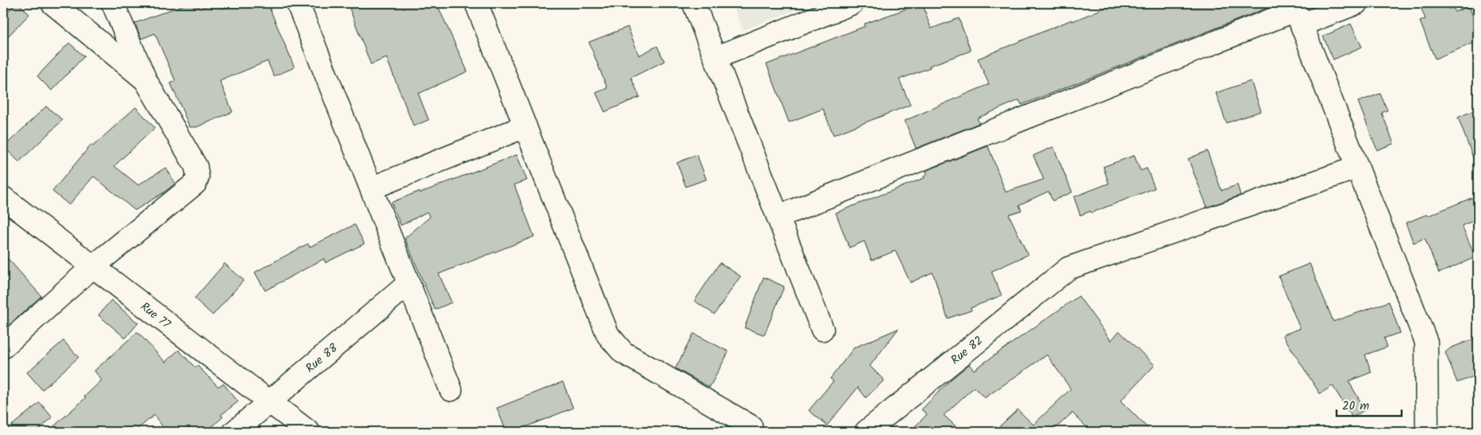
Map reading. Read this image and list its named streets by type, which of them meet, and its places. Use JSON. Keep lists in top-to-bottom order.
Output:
{
  "streets": {
    "street": ["Rue 77", "Rue 82", "Rue 88"]
  },
  "crossings": [
    ["Rue 77", "Rue 88"]
  ],
  "scale_bar": "20 m"
}
